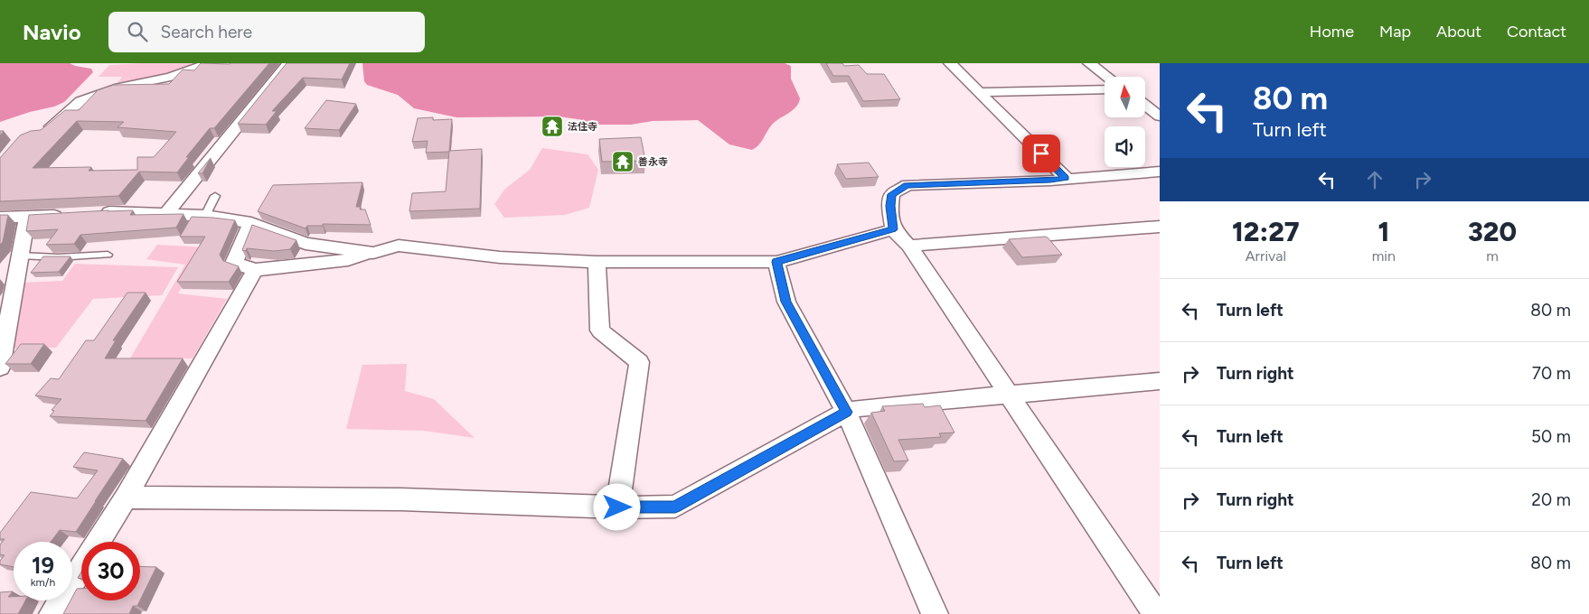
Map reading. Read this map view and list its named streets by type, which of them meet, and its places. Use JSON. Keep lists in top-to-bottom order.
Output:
{
  "places": {
    "temple": ["法住寺", "善永寺"]
  },
  "north": "top",
  "page": {
    "header": "Navio",
    "search": "Search here",
    "nav": [
      "Home",
      "Map",
      "About",
      "Contact"
    ],
    "turn": ["80 m", "Turn left"],
    "eta": [
      "12:27",
      "Arrival",
      "1",
      "min",
      "320",
      "m"
    ],
    "list": [
      {
        "name": "Turn left",
        "value": "80 m"
      },
      {
        "name": "Turn right",
        "value": "70 m"
      },
      {
        "name": "Turn left",
        "value": "50 m"
      },
      {
        "name": "Turn right",
        "value": "20 m"
      },
      {
        "name": "Turn left",
        "value": "80 m"
      }
    ],
    "speed": "19 km/h",
    "limit": "30"
  }
}
